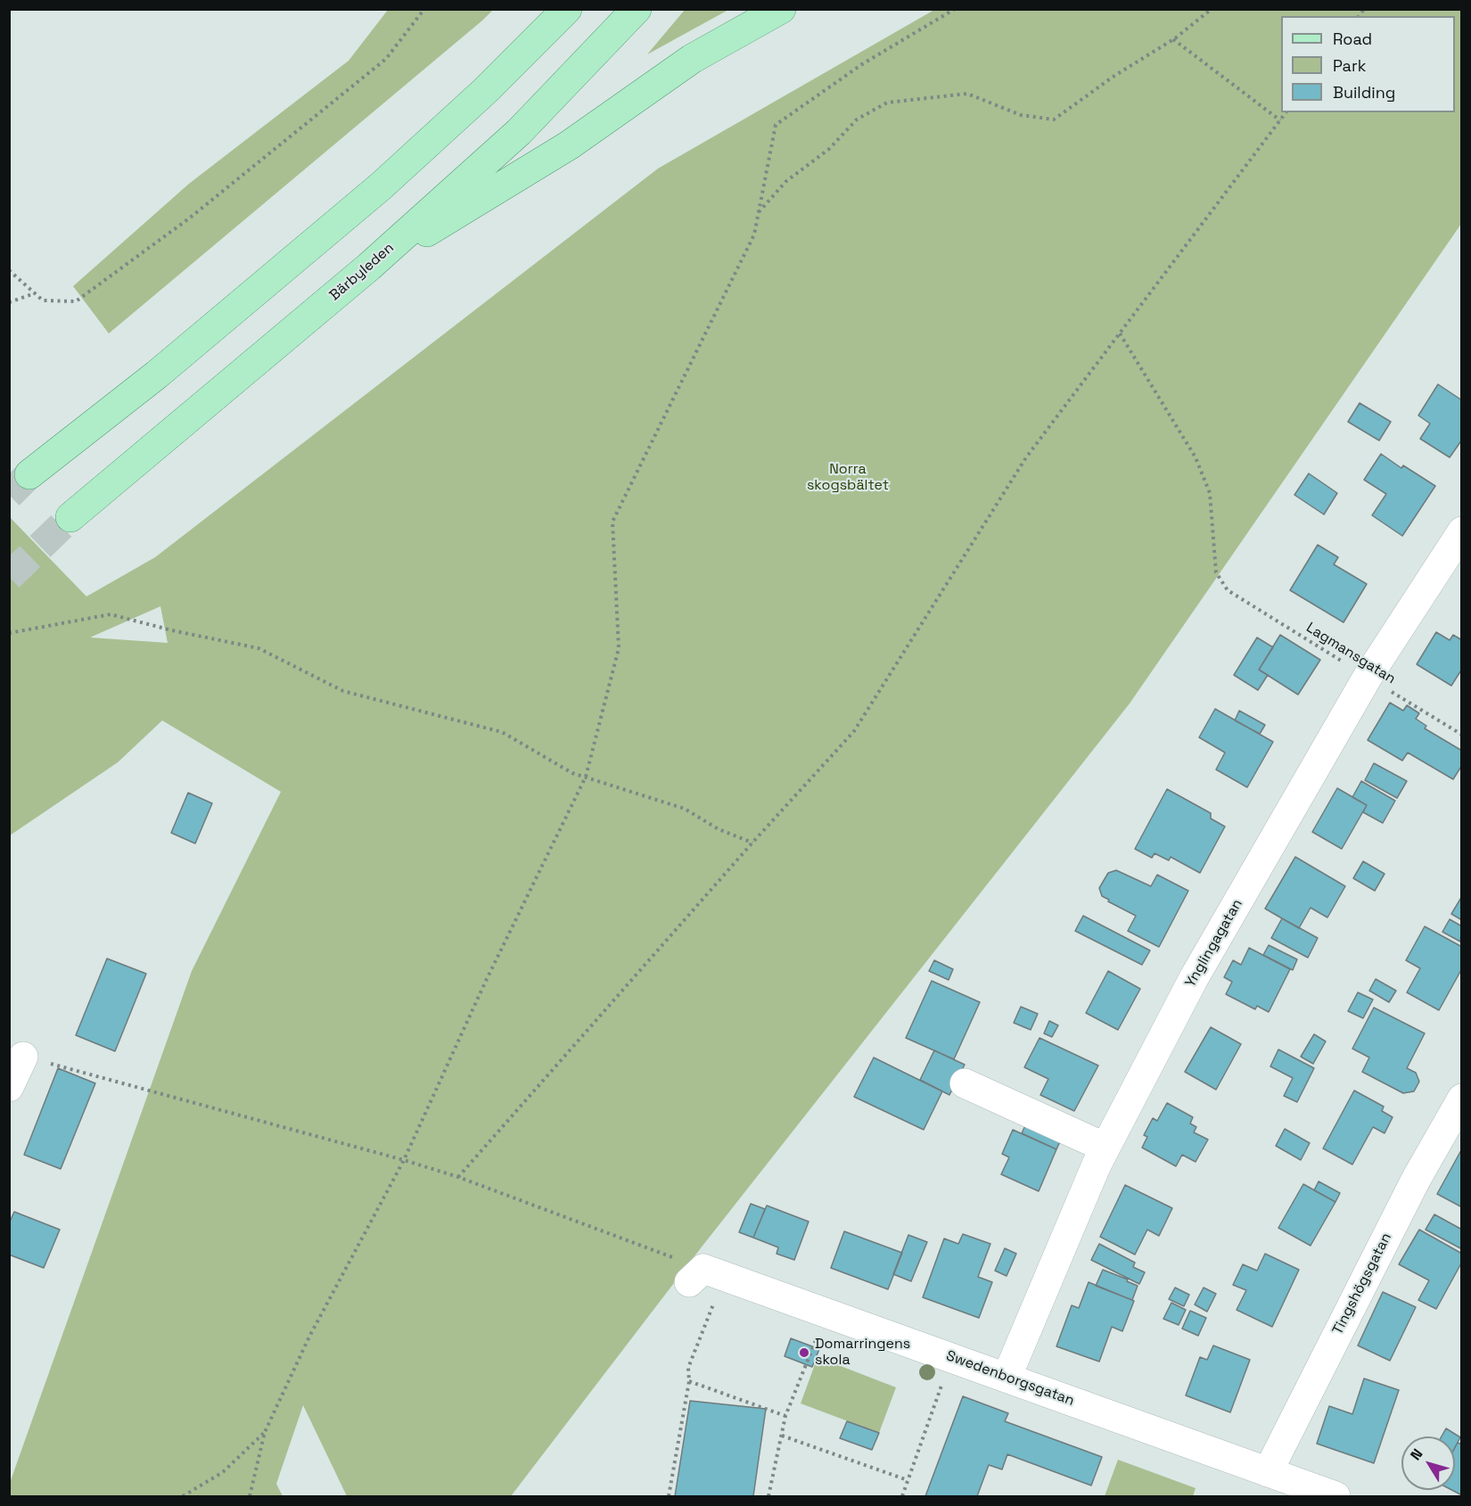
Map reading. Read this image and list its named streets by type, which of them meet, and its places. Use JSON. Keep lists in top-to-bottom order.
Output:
{
  "streets": {
    "main road": ["Bärbyleden"],
    "street": ["Ynglingagatan", "Tingshögsgatan", "Swedenborgsgatan"],
    "path": ["Lagmansgatan"]
  },
  "crossings": [
    ["Lagmansgatan", "Ynglingagatan"],
    ["Ynglingagatan", "Swedenborgsgatan"],
    ["Tingshögsgatan", "Swedenborgsgatan"]
  ],
  "parks": ["Norra skogsbältet"],
  "places": ["Domarringens skola"],
  "legend": ["Road", "Park", "Building"],
  "north": "top left"
}
